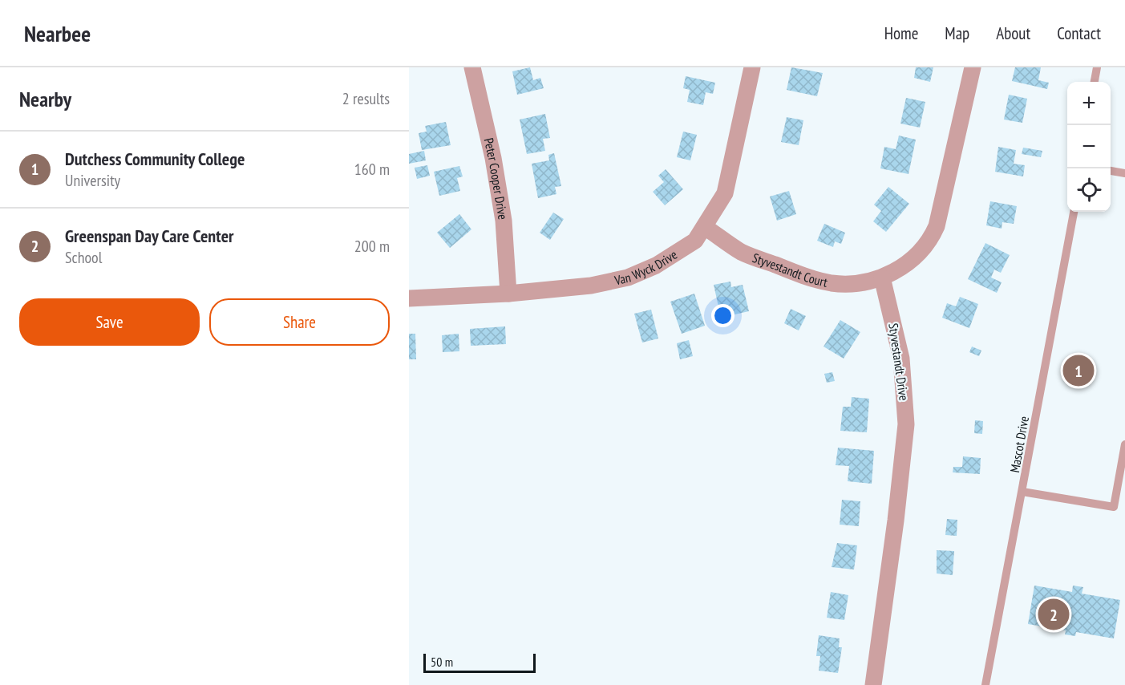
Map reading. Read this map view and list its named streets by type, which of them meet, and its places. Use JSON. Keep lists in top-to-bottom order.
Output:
{
  "streets": {
    "street": [
      "Peter Cooper Drive",
      "Van Wyck Drive",
      "Styvestandt Court",
      "Styvestandt Drive"
    ],
    "lane": ["Mascot Drive"]
  },
  "crossings": [
    ["Peter Cooper Drive", "Van Wyck Drive"],
    ["Van Wyck Drive", "Styvestandt Court"],
    ["Styvestandt Court", "Styvestandt Drive"]
  ],
  "scale_bar": "50 m",
  "page": {
    "header": "Nearbee",
    "nav": [
      "Home",
      "Map",
      "About",
      "Contact"
    ],
    "heading": ["Nearby", "2 results"],
    "map_buttons": ["+", "−"],
    "list": [
      {
        "mark": "1",
        "name": "Dutchess Community College",
        "note": "University",
        "value": "160 m"
      },
      {
        "mark": "2",
        "name": "Greenspan Day Care Center",
        "note": "School",
        "value": "200 m"
      }
    ],
    "buttons": ["Save", "Share"],
    "pins": ["1", "2"],
    "scale": "50 m"
  }
}
